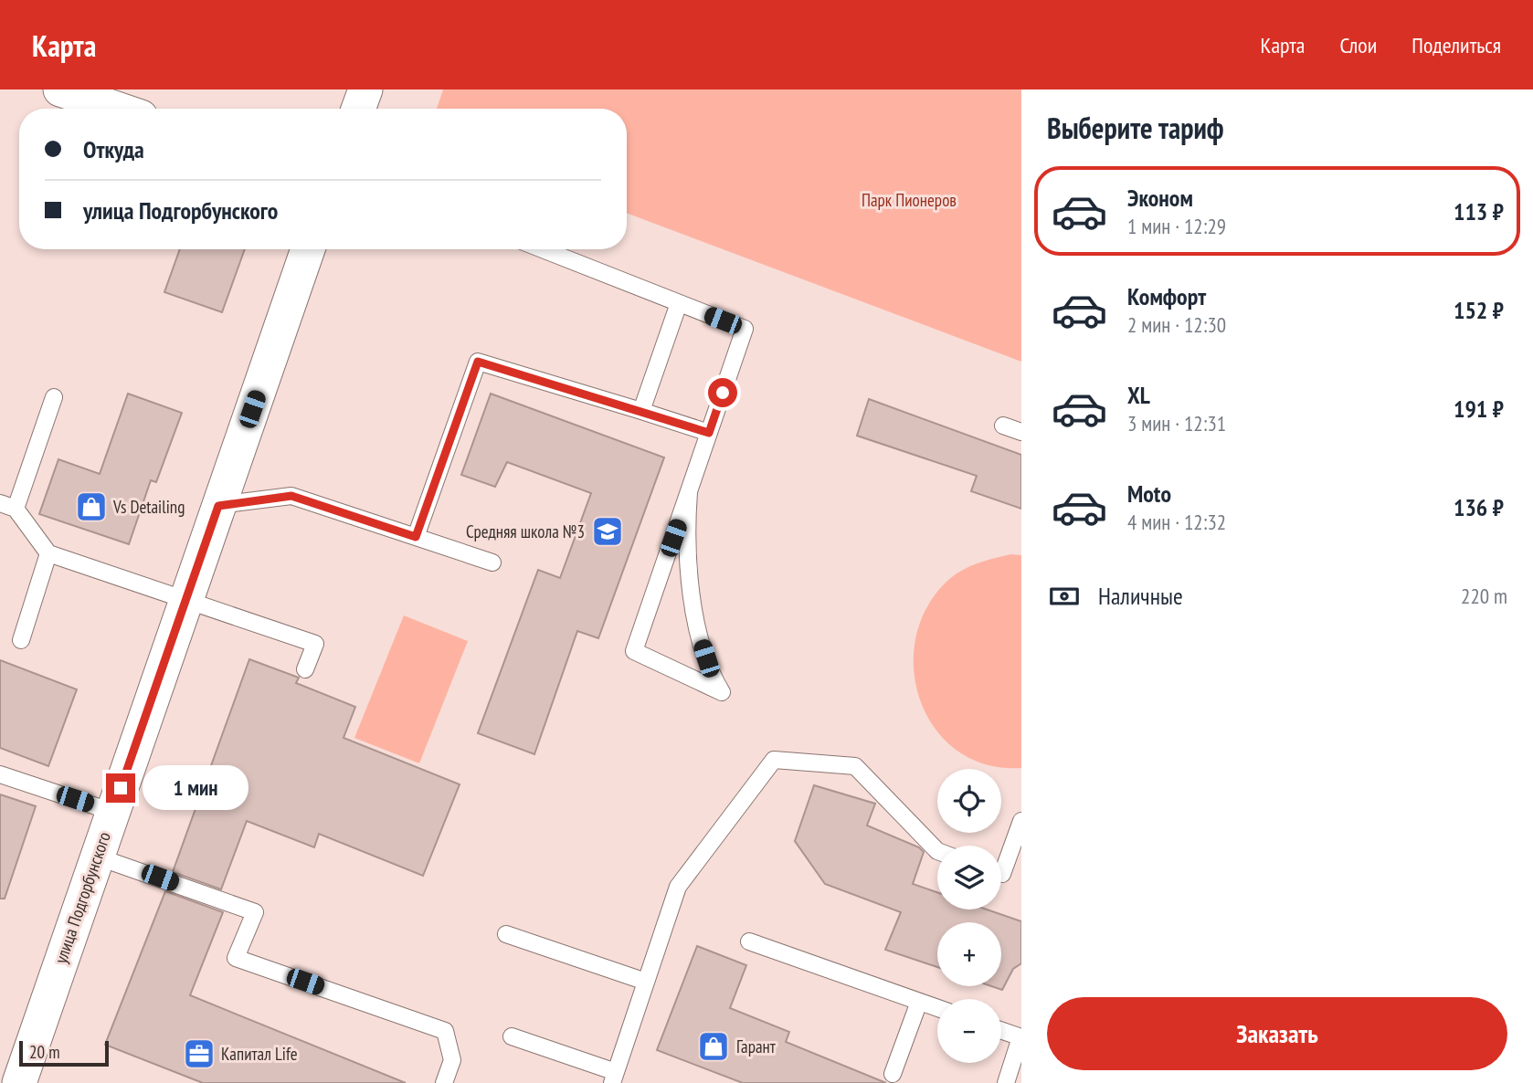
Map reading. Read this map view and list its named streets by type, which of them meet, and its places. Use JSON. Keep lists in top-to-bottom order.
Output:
{
  "streets": {
    "street": ["улица Подгорбунского"]
  },
  "parks": ["Парк Пионеров"],
  "places": {
    "shop": ["Vs Detailing", "Гарант"],
    "school or university": ["Средняя школа №3"],
    "office": ["Капитал Life"]
  },
  "scale_bar": "20 m",
  "page": {
    "header": "Карта",
    "nav": ["Карта", "Слои", "Поделиться"],
    "heading": "Выберите тариф",
    "banner": ["Откуда", "улица Подгорбунского"],
    "list": [
      {
        "name": "Эконом",
        "note": "1 мин · 12:29",
        "value": "113 ₽"
      },
      {
        "name": "Комфорт",
        "note": "2 мин · 12:30",
        "value": "152 ₽"
      },
      {
        "name": "XL",
        "note": "3 мин · 12:31",
        "value": "191 ₽"
      },
      {
        "name": "Moto",
        "note": "4 мин · 12:32",
        "value": "136 ₽"
      }
    ],
    "pay": ["Наличные", "220 m"],
    "bubble": "1 мин",
    "map_buttons": ["+", "−"],
    "buttons": "Заказать",
    "scale": "20 m"
  }
}
